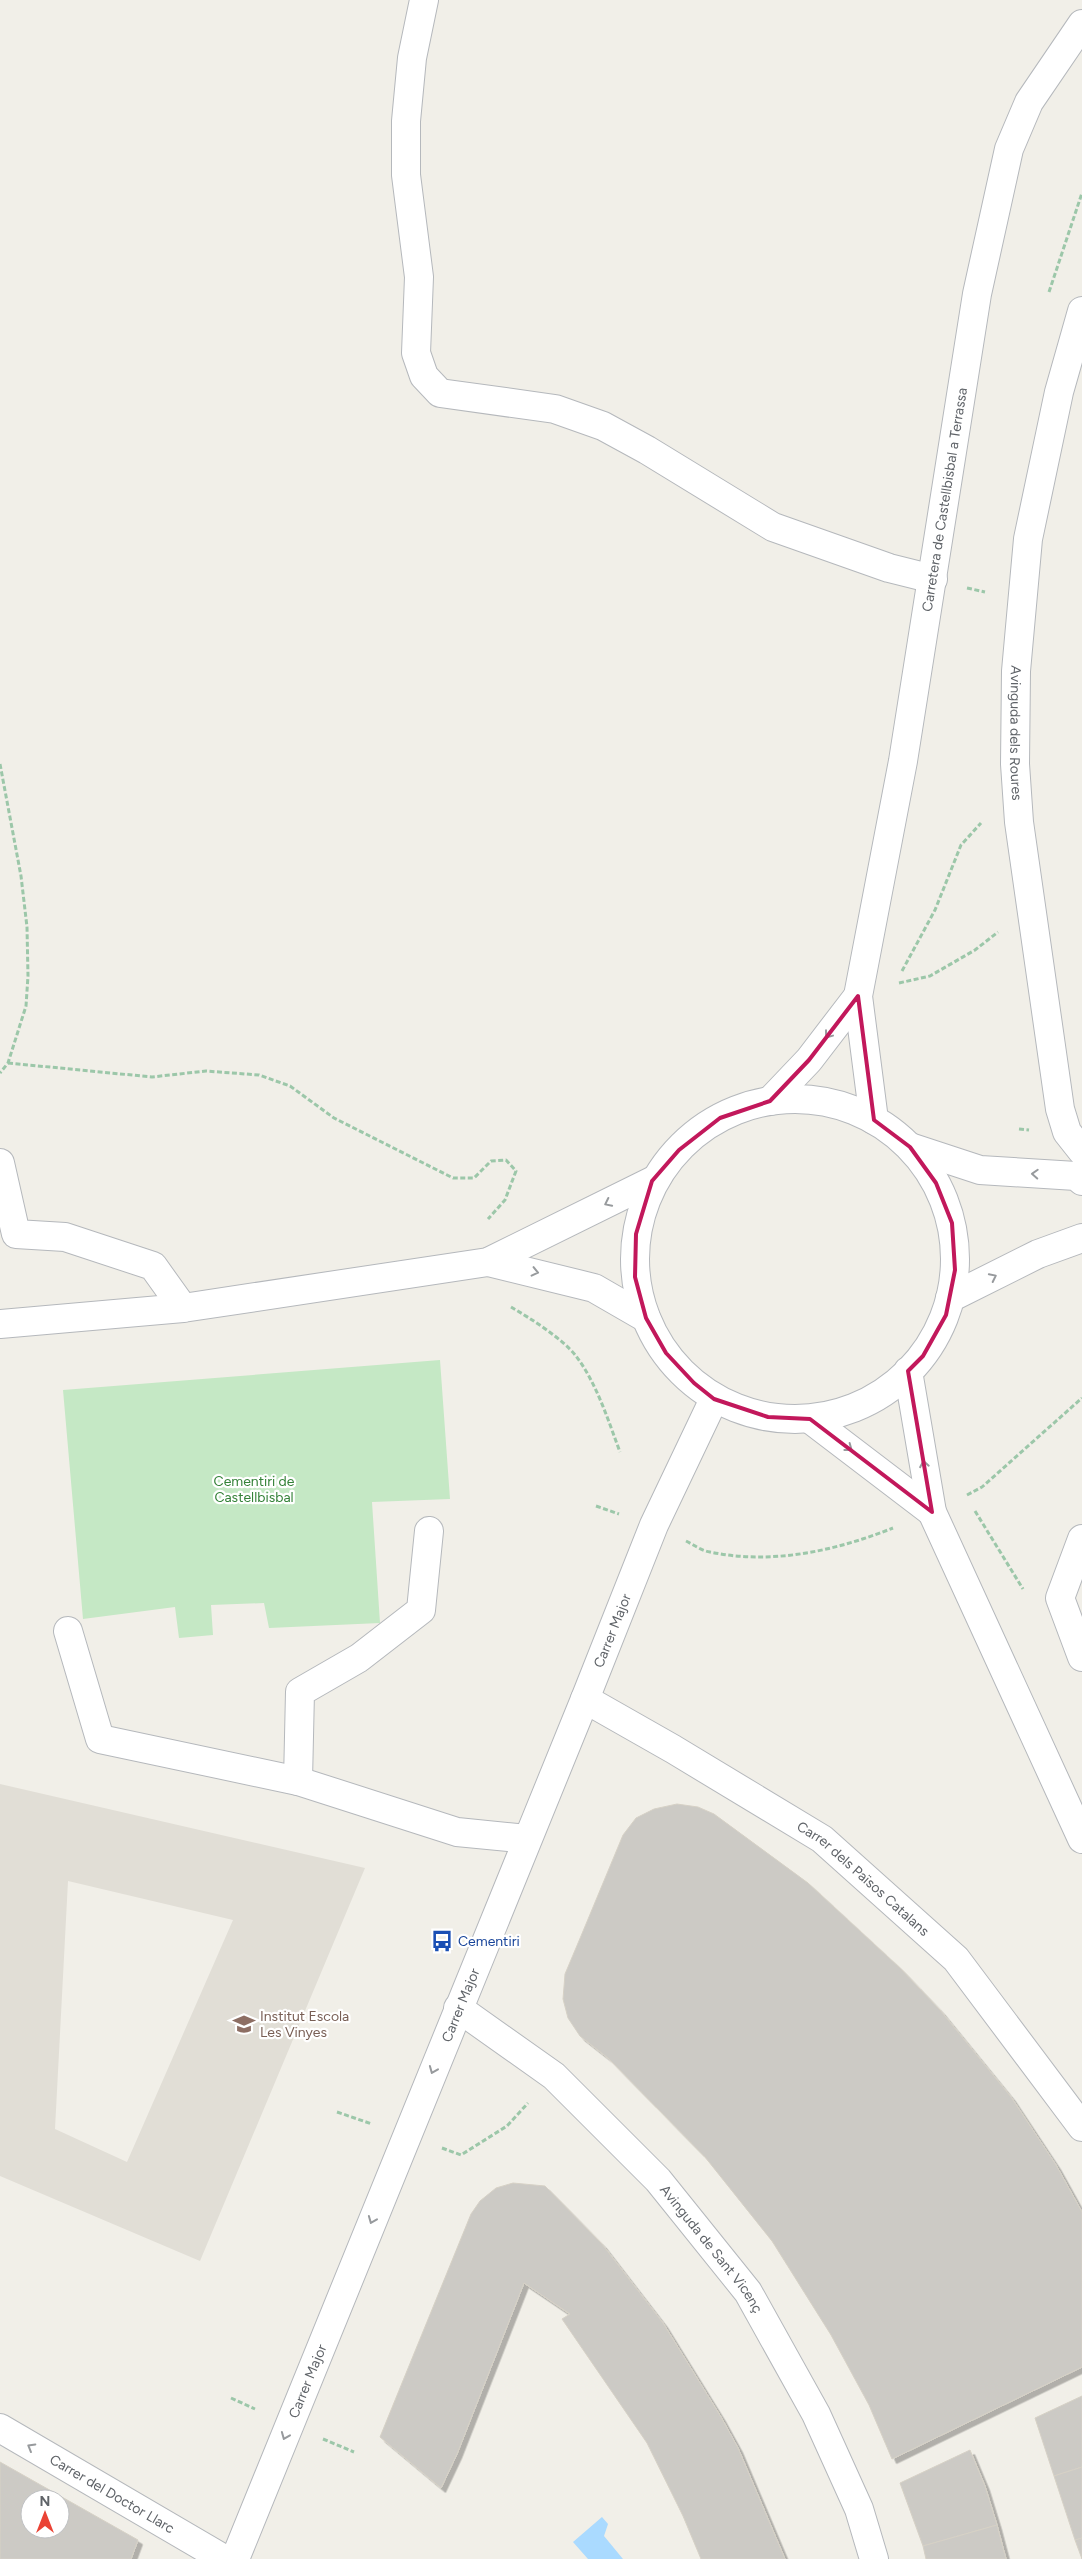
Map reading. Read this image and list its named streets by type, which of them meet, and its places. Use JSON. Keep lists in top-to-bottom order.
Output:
{
  "streets": {
    "street": [
      "Carretera de Castellbisbal a Terrassa",
      "Avinguda dels Roures",
      "Carrer Major",
      "Carrer dels Països Catalans",
      "Avinguda de Sant Vicenç",
      "Carrer del Doctor Llarc"
    ]
  },
  "crossings": [
    ["Carrer Major", "Carrer dels Països Catalans"],
    ["Carrer Major", "Avinguda de Sant Vicenç"]
  ],
  "one_way": ["Carrer Major", "Carrer del Doctor Llarc"],
  "parks": ["Cementiri de Castellbisbal"],
  "places": {
    "bus stop": ["Cementiri"],
    "school or university": ["Institut Escola Les Vinyes"]
  },
  "north": "top"
}
